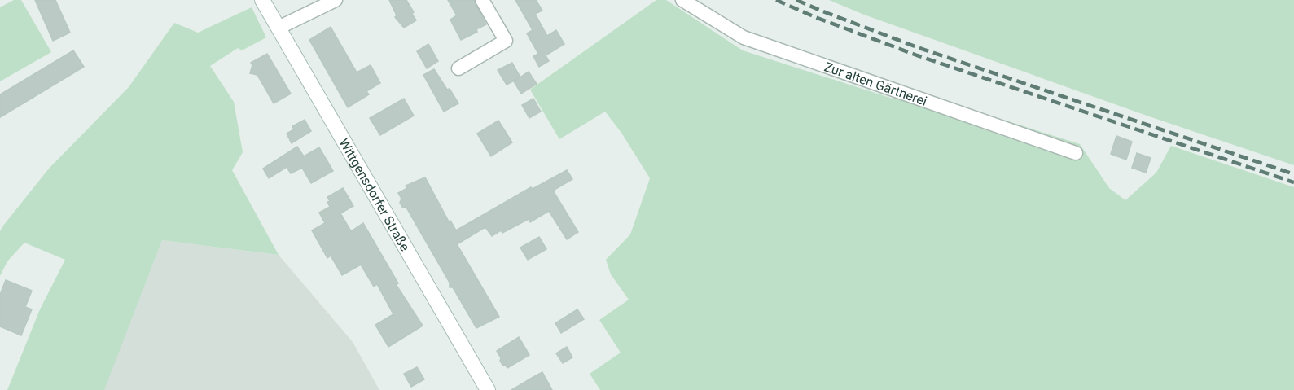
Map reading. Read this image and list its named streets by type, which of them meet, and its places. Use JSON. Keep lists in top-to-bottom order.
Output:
{
  "streets": {
    "street": ["Zur alten Gärtnerei", "Wittgensdorfer Straße"]
  }
}
